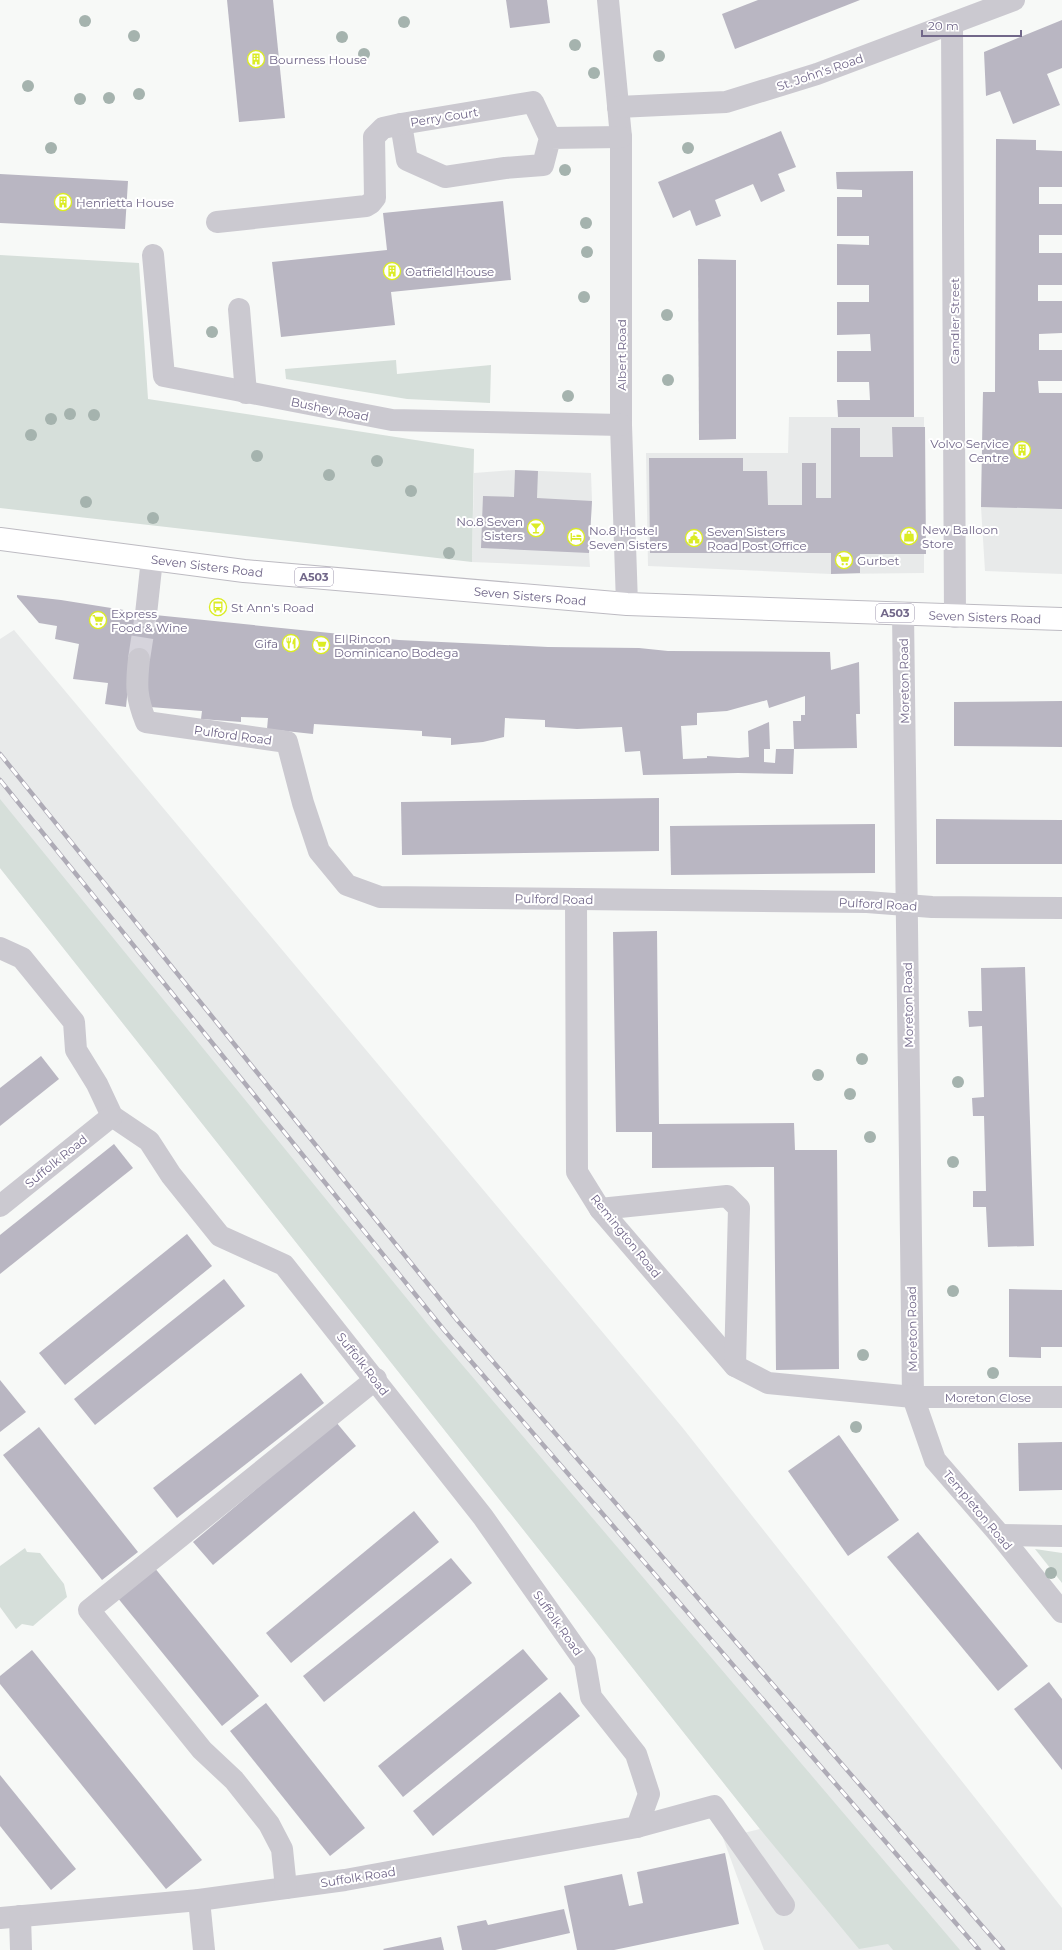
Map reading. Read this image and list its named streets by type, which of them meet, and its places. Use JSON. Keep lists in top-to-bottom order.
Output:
{
  "streets": {
    "highway": ["Seven Sisters Road", "A503"],
    "street": [
      "St. John's Road",
      "Perry Court",
      "Candler Street",
      "Albert Road",
      "Bushey Road",
      "Moreton Road",
      "Pulford Road",
      "Suffolk Road",
      "Remington Road",
      "Moreton Close",
      "Templeton Road"
    ]
  },
  "crossings": [
    ["St. John's Road", "Candler Street"],
    ["St. John's Road", "Albert Road"],
    ["Candler Street", "Seven Sisters Road"],
    ["Albert Road", "Bushey Road"],
    ["Albert Road", "Seven Sisters Road"],
    ["Seven Sisters Road", "Moreton Road"],
    ["Moreton Road", "Pulford Road"],
    ["Moreton Road", "Remington Road"],
    ["Moreton Road", "Moreton Close"],
    ["Moreton Road", "Templeton Road"],
    ["Pulford Road", "Remington Road"],
    ["Remington Road", "Moreton Close"],
    ["Remington Road", "Templeton Road"],
    ["Moreton Close", "Templeton Road"]
  ],
  "places": {
    "building": [
      "Bourness House",
      "Henrietta House",
      "Oatfield House",
      "Volvo Service Centre"
    ],
    "bar": ["No.8 Seven Sisters"],
    "shop": ["New Balloon Store"],
    "hotel": ["No.8 Hostel Seven Sisters"],
    "public building": ["Seven Sisters Road Post Office"],
    "supermarket": ["Gurbet", "Express Food & Wine", "El Rincon Dominicano Bodega"],
    "bus stop": ["St Ann's Road"],
    "restaurant": ["Gifa"]
  },
  "scale_bar": "20 m"
}
